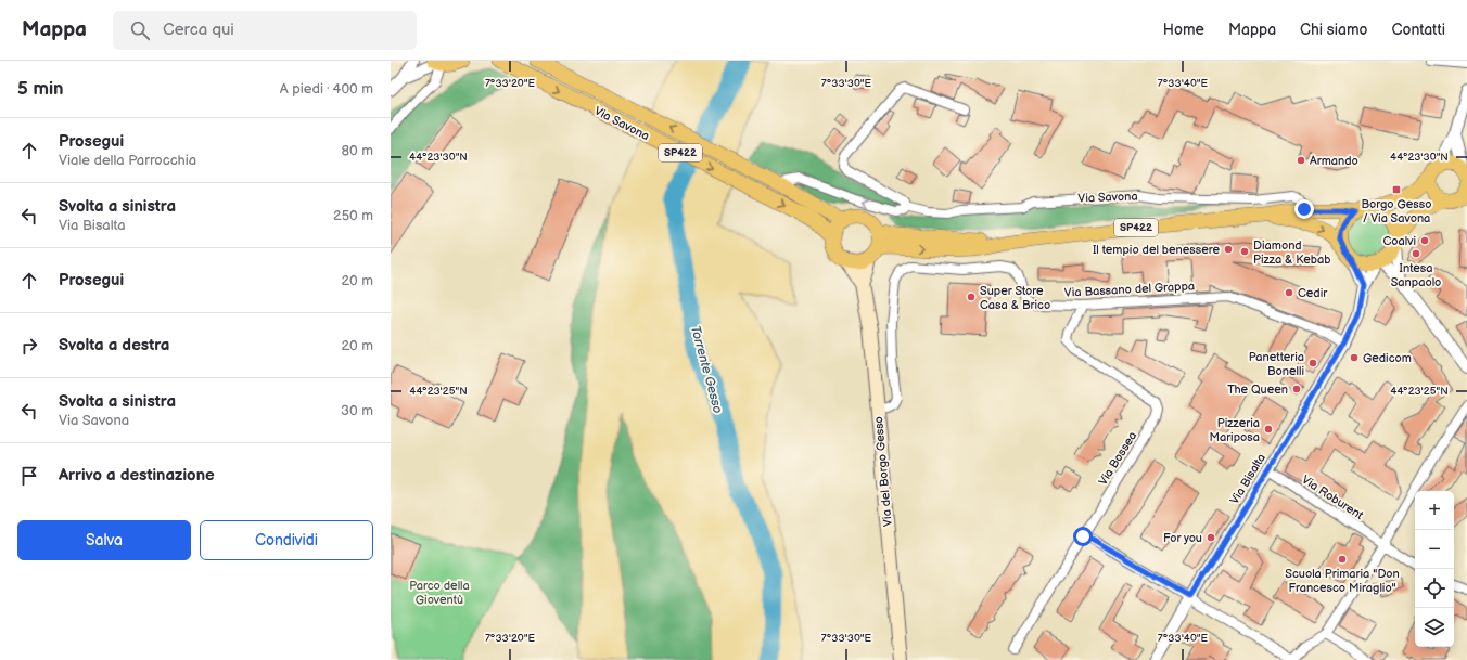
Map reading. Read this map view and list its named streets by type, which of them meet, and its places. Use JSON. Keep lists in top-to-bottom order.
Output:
{
  "streets": {
    "main road": ["Via Savona", "SP422", "Via del Borgo Gesso"],
    "street": [
      "Via Bassano del Grappa",
      "Via Bossea",
      "Via Bisalta",
      "Via Roburent"
    ]
  },
  "crossings": [
    ["Via Savona", "SP422"],
    ["Via Savona", "Via del Borgo Gesso"],
    ["SP422", "Via del Borgo Gesso"],
    ["SP422", "Via Bisalta"],
    ["Via Bassano del Grappa", "Via Bossea"],
    ["Via Bassano del Grappa", "Via del Borgo Gesso"],
    ["Via Bassano del Grappa", "Via Bisalta"],
    ["Via Bisalta", "Via Roburent"]
  ],
  "water": ["Torrente Gesso"],
  "parks": ["Parco della Gioventù"],
  "places": {
    "other": [
      "Armando",
      "Coalvi",
      "Il tempio del benessere",
      "Diamond Pizza & Kebab",
      "Intesa Sanpaolo",
      "Cedir",
      "Super Store Casa & Brico",
      "Gedicom",
      "Panetteria Bonelli",
      "The Queen",
      "Pizzeria Mariposa",
      "For you",
      "Scuola Primaria \"Don Francesco Miraglio\""
    ],
    "transit": ["Borgo Gesso / Via Savona"]
  },
  "page": {
    "header": "Mappa",
    "search": "Cerca qui",
    "nav": [
      "Home",
      "Mappa",
      "Chi siamo",
      "Contatti"
    ],
    "heading": ["5 min", "A piedi · 400 m"],
    "list": [
      ["Prosegui", "Viale della Parrocchia", "80 m"],
      ["Svolta a sinistra", "Via Bisalta", "250 m"],
      ["Prosegui", "20 m"],
      ["Svolta a destra", "20 m"],
      ["Svolta a sinistra", "Via Savona", "30 m"],
      "Arrivo a destinazione"
    ],
    "map_buttons": ["+", "−"],
    "buttons": ["Salva", "Condividi"]
  },
  "coordinates": [
    "7°33'20\"E",
    "7°33'30\"E",
    "7°33'40\"E",
    "44°23'30\"N",
    "44°23'25\"N"
  ]
}
